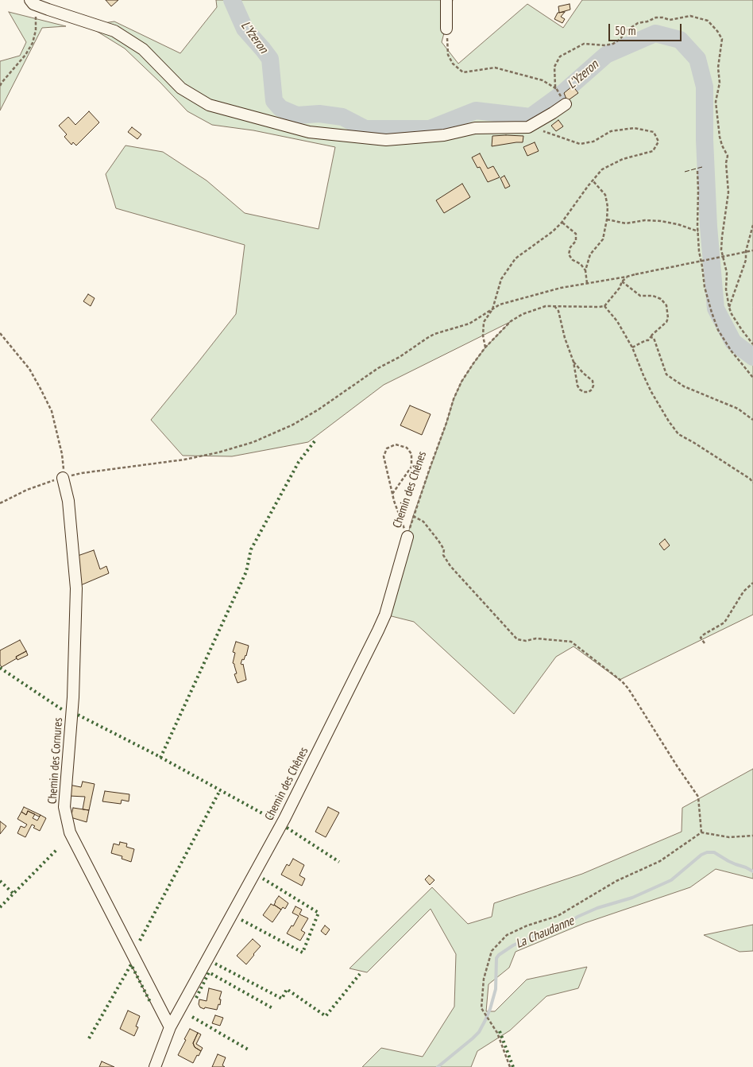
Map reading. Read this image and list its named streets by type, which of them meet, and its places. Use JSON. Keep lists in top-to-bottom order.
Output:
{
  "streets": {
    "street": ["Chemin des Chênes", "Chemin des Cornures"]
  },
  "crossings": [
    ["Chemin des Chênes", "Chemin des Cornures"]
  ],
  "water": ["L'Yzeron", "La Chaudanne"],
  "scale_bar": "50 m"
}
